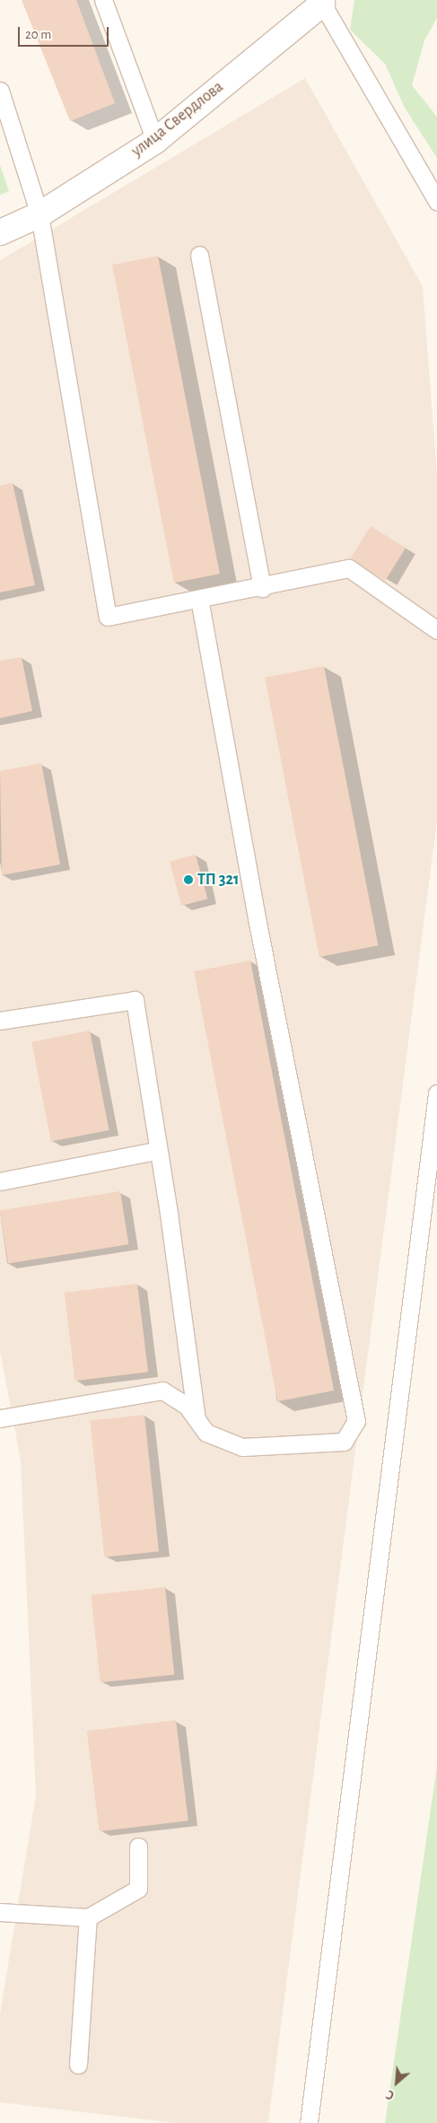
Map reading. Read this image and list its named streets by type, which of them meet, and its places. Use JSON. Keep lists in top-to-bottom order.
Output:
{
  "streets": {
    "street": ["улица Свердлова"]
  },
  "places": ["ТП 321"],
  "scale_bar": "20 m",
  "north": "bottom left"
}
